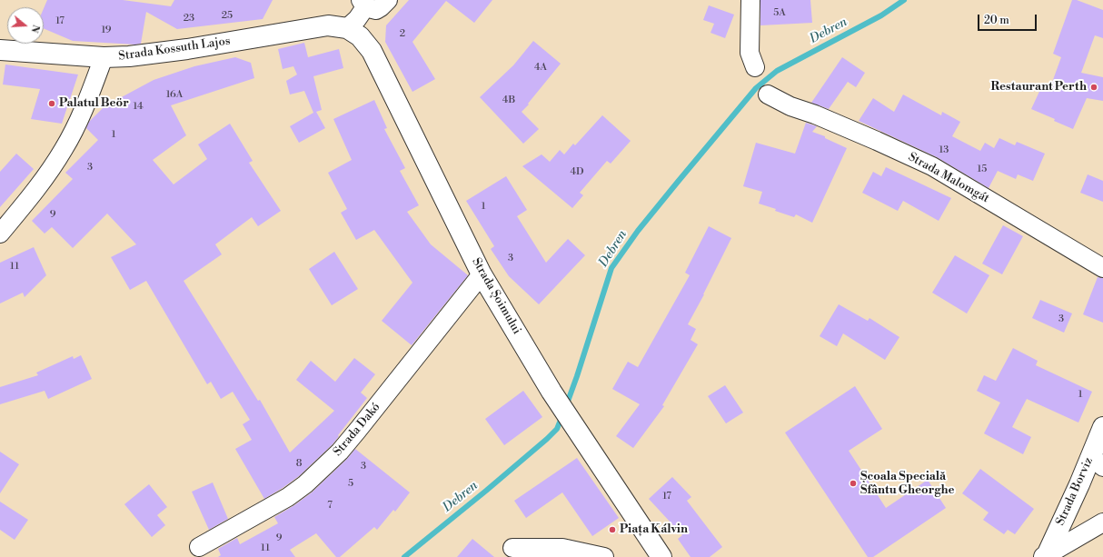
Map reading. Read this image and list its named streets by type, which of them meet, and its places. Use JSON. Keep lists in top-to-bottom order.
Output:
{
  "streets": {
    "main road": ["Strada Kossuth Lajos", "Strada Șoimului", "Strada Borviz"],
    "street": ["Strada Malomgát", "Strada Dakó"]
  },
  "crossings": [
    ["Strada Kossuth Lajos", "Strada Șoimului"],
    ["Strada Șoimului", "Strada Dakó"]
  ],
  "water": ["Debren"],
  "places": [
    "Restaurant Perth",
    "Palatul Beör",
    "Școala Specială Sfântu Gheorghe",
    "Piața Kálvin"
  ],
  "house_numbers": [
    "5A",
    "25",
    "23",
    "17",
    "19",
    "2",
    "4A",
    "16A",
    "4B",
    "14",
    "1",
    "13",
    "3",
    "15",
    "4D",
    "1",
    "9",
    "3",
    "11",
    "3",
    "1",
    "8",
    "3",
    "5",
    "17",
    "7",
    "9",
    "11"
  ],
  "scale_bar": "20 m",
  "north": "right"
}
